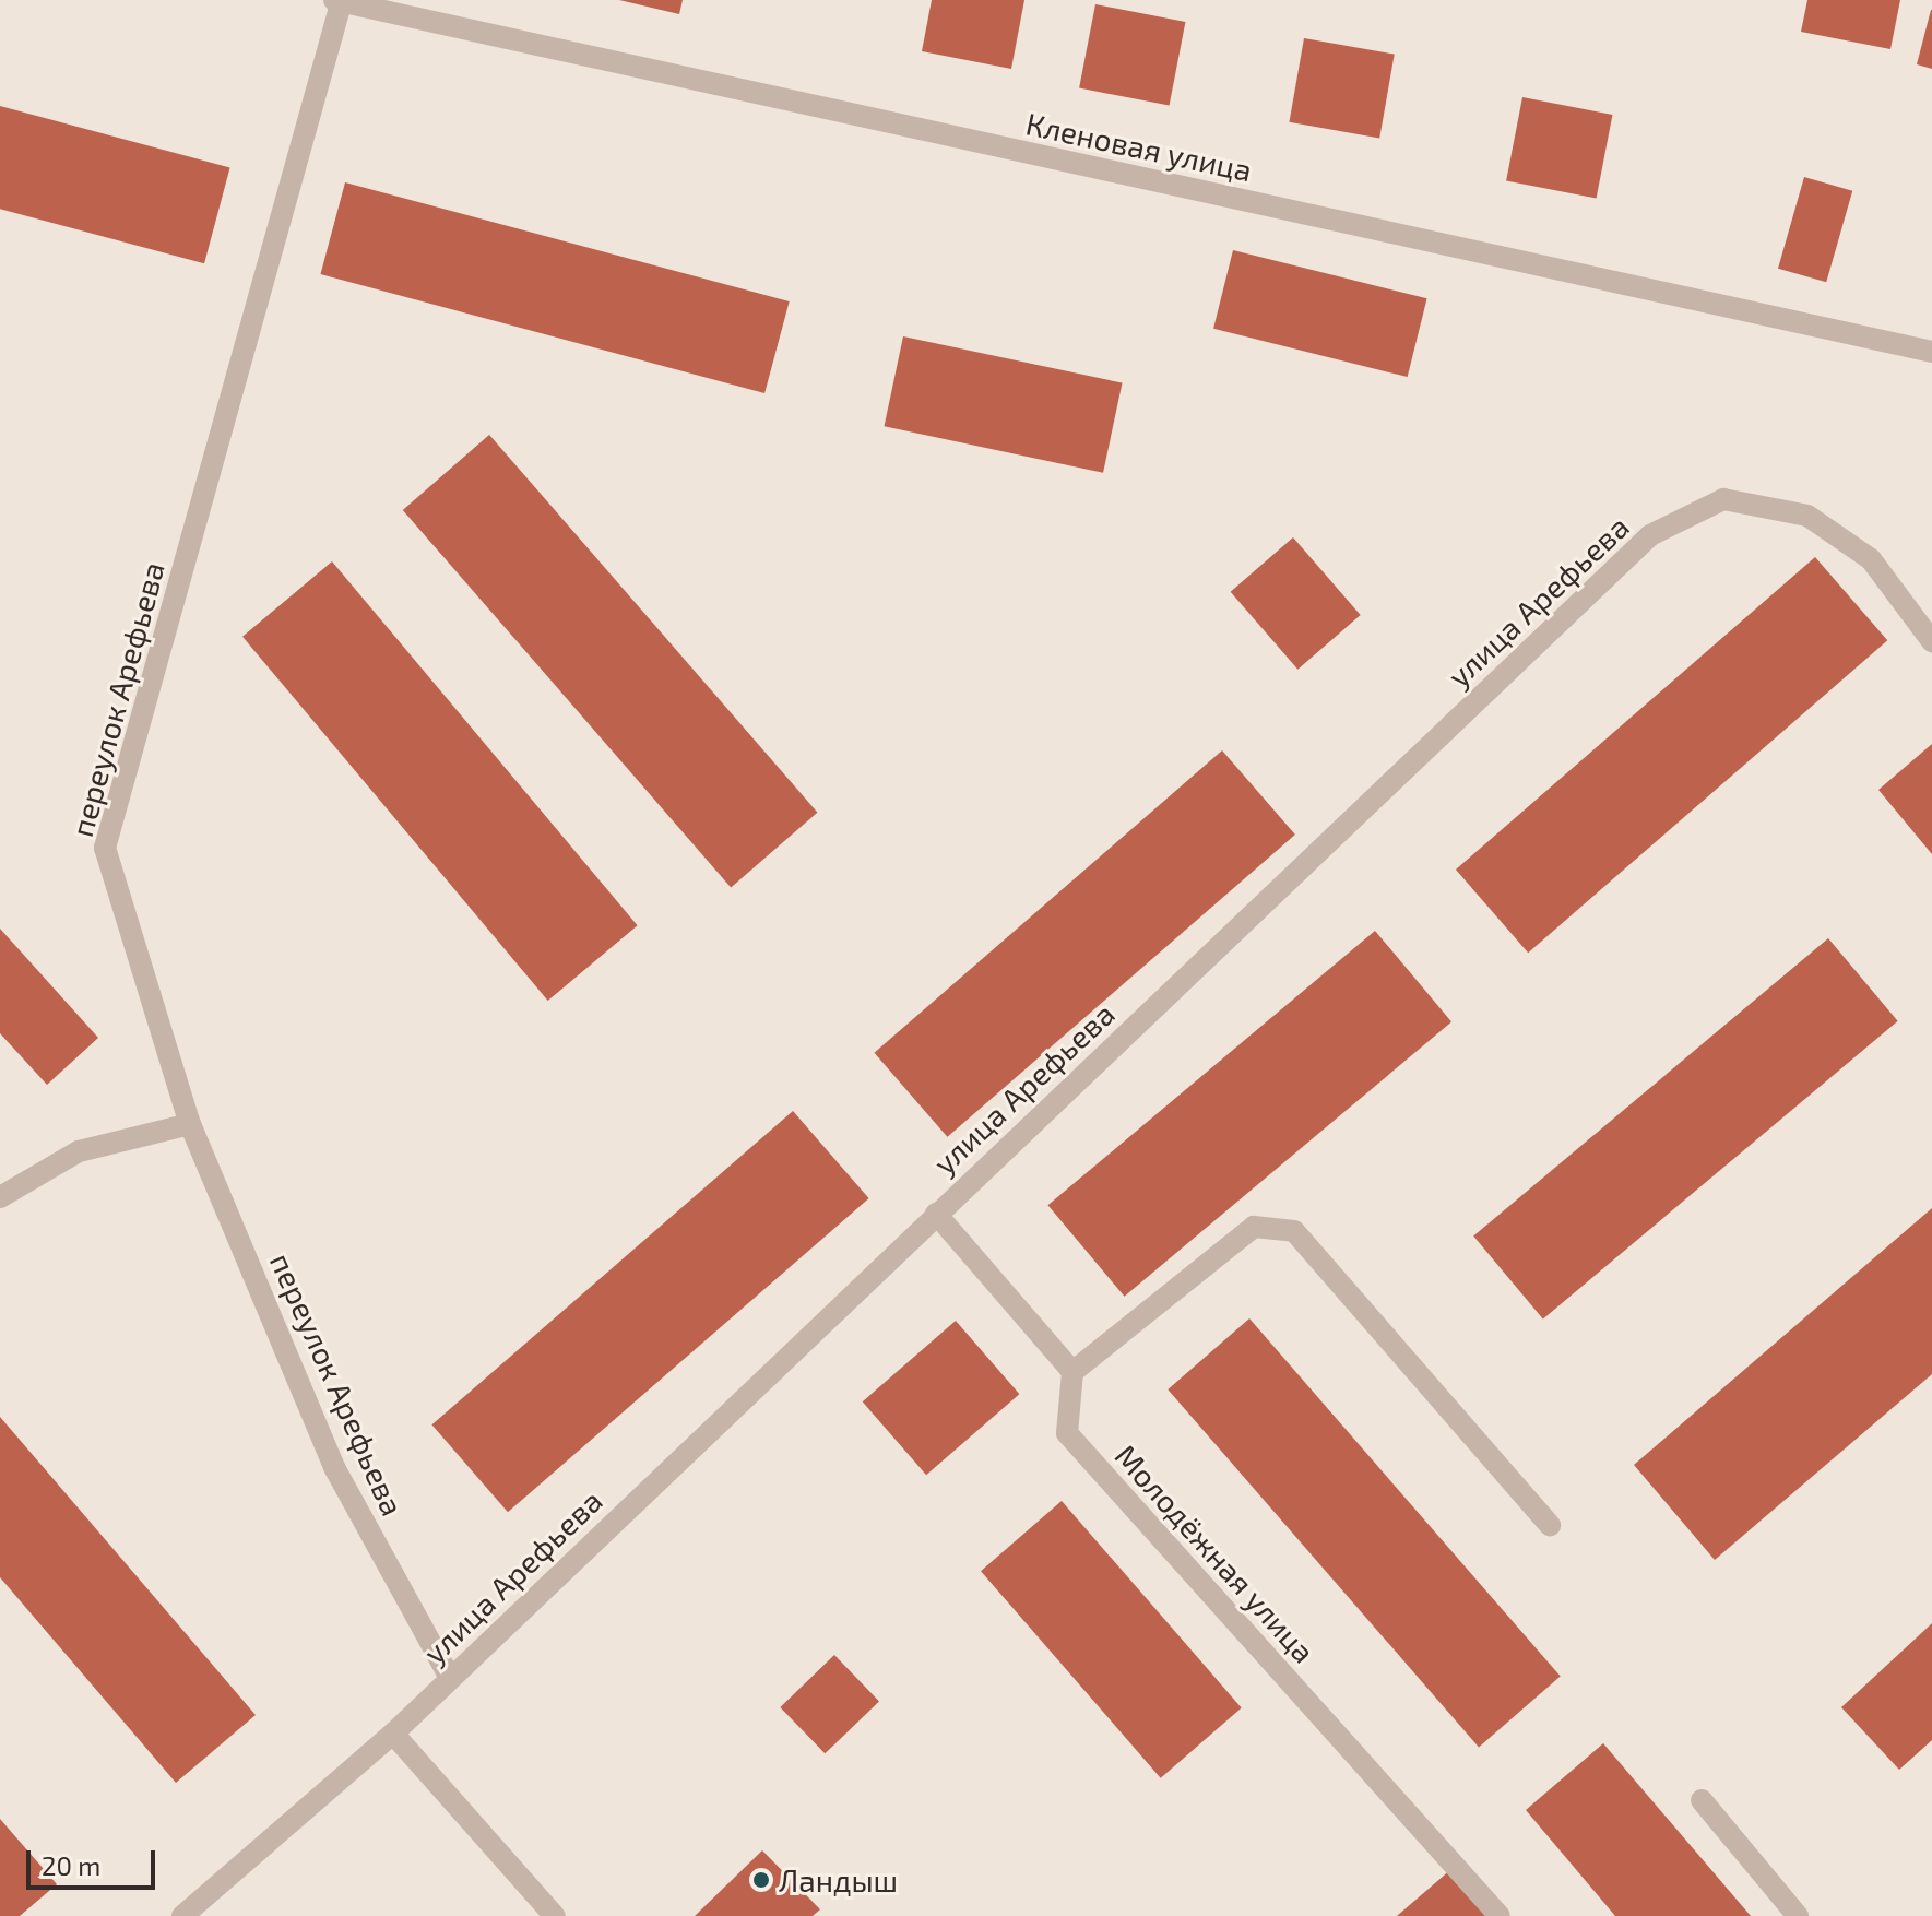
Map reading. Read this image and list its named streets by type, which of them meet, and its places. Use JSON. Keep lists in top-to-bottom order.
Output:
{
  "streets": {
    "street": [
      "Кленовая улица",
      "улица Арефьева",
      "переулок Арефьева",
      "Молодёжная улица"
    ]
  },
  "crossings": [
    ["Кленовая улица", "переулок Арефьева"],
    ["улица Арефьева", "переулок Арефьева"]
  ],
  "places": ["Ландыш"],
  "scale_bar": "20 m"
}
